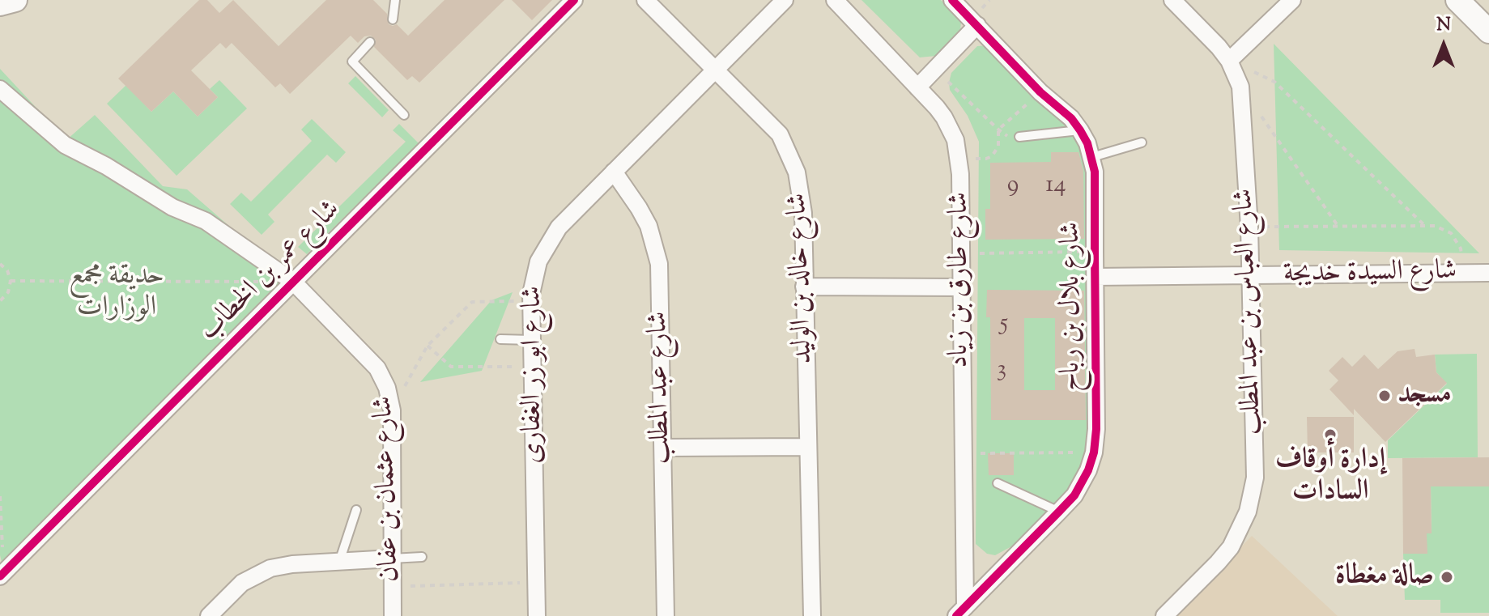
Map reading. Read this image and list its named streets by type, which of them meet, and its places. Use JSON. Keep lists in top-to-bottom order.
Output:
{
  "streets": {
    "street": [
      "شارع عمر بن الخطاب",
      "شارع السيدة خديجة",
      "شارع خالد بن الوليد",
      "شارع طارق بن زياد",
      "شارع بلال بن رباح",
      "شارع العباس بن عبد المطلب",
      "شارع ابو زر الغفارى",
      "شارع عبد المطلب",
      "شارع عثمان بن عفان"
    ]
  },
  "crossings": [
    ["شارع عمر بن الخطاب", "شارع عثمان بن عفان"],
    ["شارع السيدة خديجة", "شارع بلال بن رباح"],
    ["شارع السيدة خديجة", "شارع العباس بن عبد المطلب"],
    ["شارع خالد بن الوليد", "شارع ابو زر الغفارى"],
    ["شارع طارق بن زياد", "شارع بلال بن رباح"],
    ["شارع ابو زر الغفارى", "شارع عبد المطلب"]
  ],
  "parks": ["حديقة مجمع الوزارات"],
  "places": ["مسجد", "إدارة أوقاف السادات", "صالة مغطاة"],
  "house_numbers": [
    "9",
    "14",
    "5",
    "3"
  ],
  "north": "top"
}
